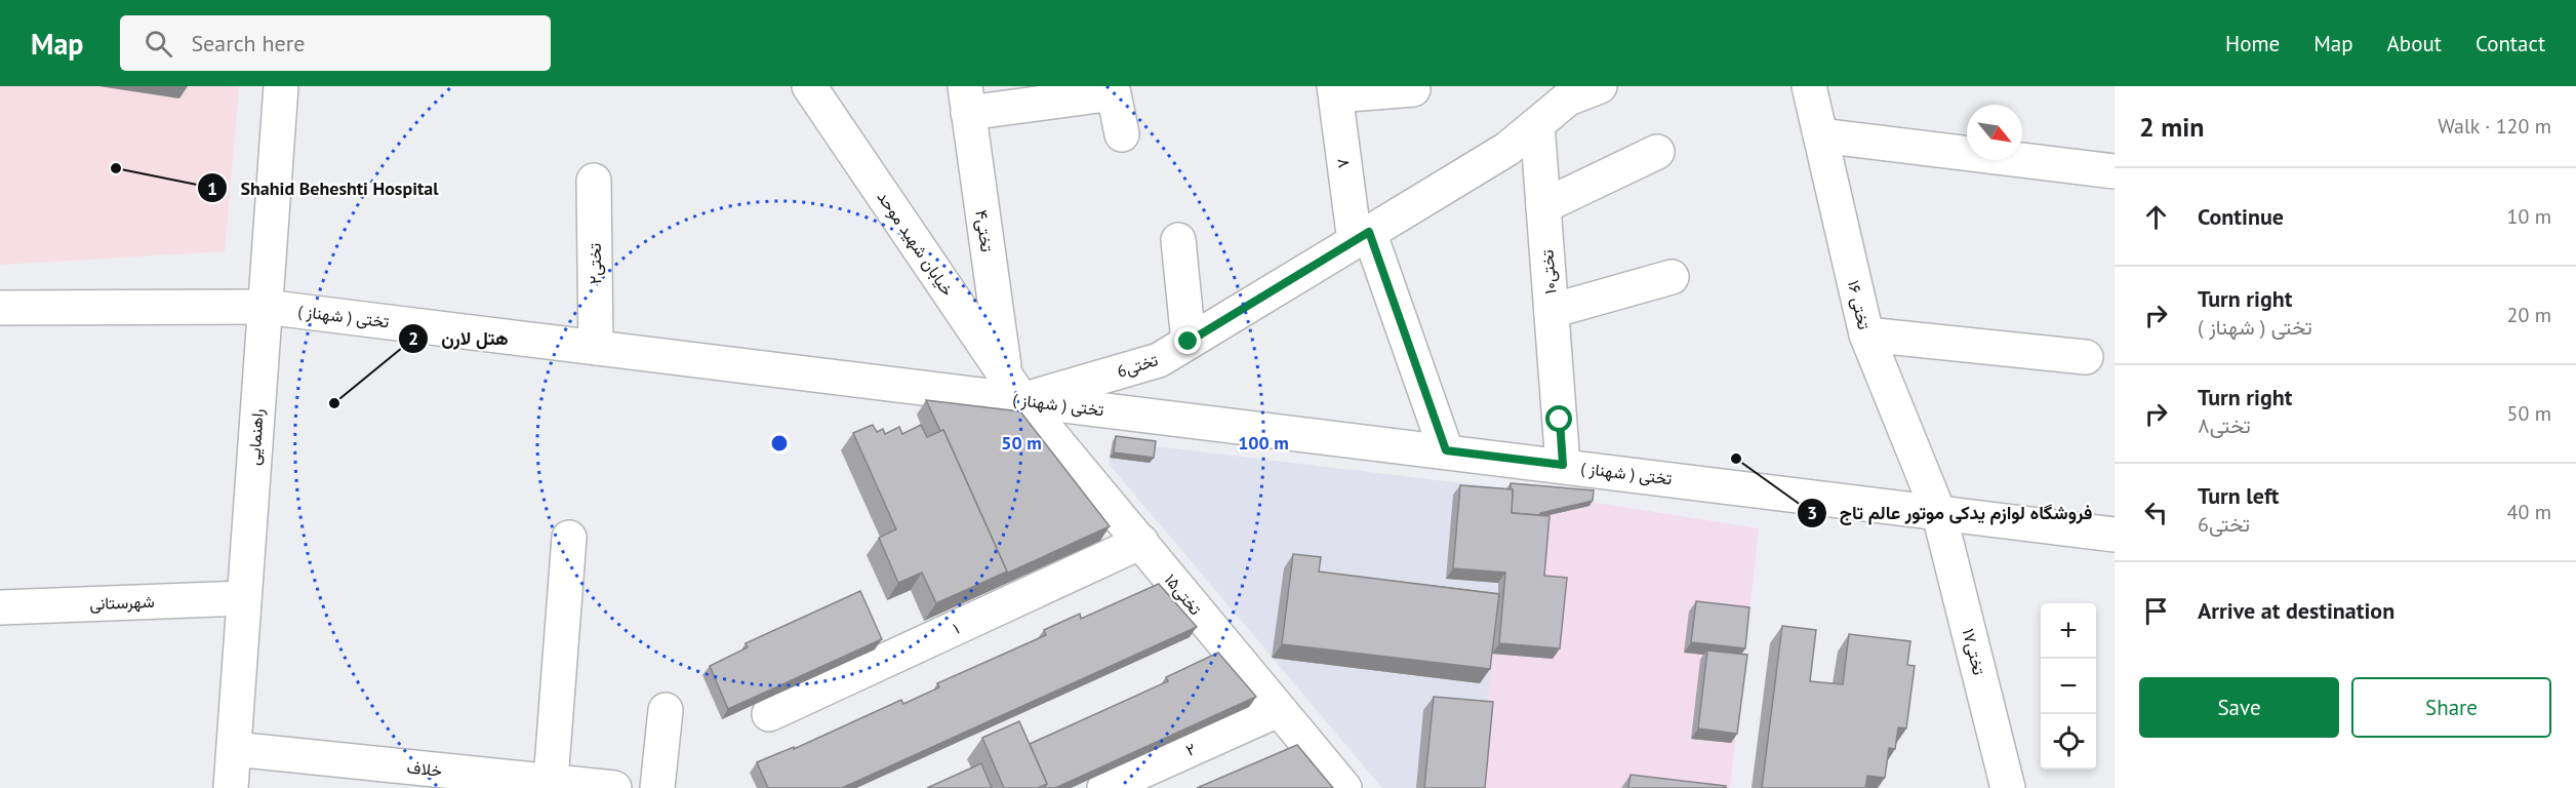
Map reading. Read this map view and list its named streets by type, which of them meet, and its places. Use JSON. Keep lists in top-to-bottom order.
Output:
{
  "streets": {
    "street": [
      "۸",
      "تختی۴",
      "خیابان شهید موحد",
      "تختی۲",
      "تختی۱۰",
      "تختی ۱۶",
      "تختی ( شهناز )",
      "6تختی",
      "راهنمایی",
      "تختی۱۵",
      "شهرستانی",
      "۱",
      "تختی۱۷",
      "۲",
      "خلاف"
    ]
  },
  "crossings": [
    ["۸", "تختی ( شهناز )"],
    ["۸", "6تختی"],
    ["تختی۴", "خیابان شهید موحد"],
    ["تختی۴", "تختی ( شهناز )"],
    ["تختی۴", "6تختی"],
    ["تختی۴", "تختی۱۵"],
    ["خیابان شهید موحد", "تختی ( شهناز )"],
    ["خیابان شهید موحد", "6تختی"],
    ["خیابان شهید موحد", "تختی۱۵"],
    ["تختی۲", "تختی ( شهناز )"],
    ["تختی۱۰", "تختی ( شهناز )"],
    ["تختی۱۰", "6تختی"],
    ["تختی ۱۶", "تختی ( شهناز )"],
    ["تختی ۱۶", "تختی۱۷"],
    ["تختی ( شهناز )", "6تختی"],
    ["تختی ( شهناز )", "راهنمایی"],
    ["تختی ( شهناز )", "تختی۱۵"],
    ["تختی ( شهناز )", "تختی۱۷"],
    ["6تختی", "تختی۱۵"],
    ["راهنمایی", "شهرستانی"],
    ["راهنمایی", "خلاف"],
    ["تختی۱۵", "۱"],
    ["تختی۱۵", "۲"]
  ],
  "places": ["Shahid Beheshti Hospital", "هتل لارن", "فروشگاه لوازم یدکی موتور عالم تاج"],
  "north": "bottom right",
  "page": {
    "header": "Map",
    "search": "Search here",
    "nav": [
      "Home",
      "Map",
      "About",
      "Contact"
    ],
    "heading": ["2 min", "Walk · 120 m"],
    "list": [
      ["Continue", "10 m"],
      ["Turn right", "تختی ( شهناز )", "20 m"],
      ["Turn right", "تختی۸", "50 m"],
      ["Turn left", "6تختی", "40 m"],
      "Arrive at destination"
    ],
    "map_buttons": ["+", "−"],
    "buttons": ["Save", "Share"]
  },
  "rings": ["50 m", "100 m"]
}
